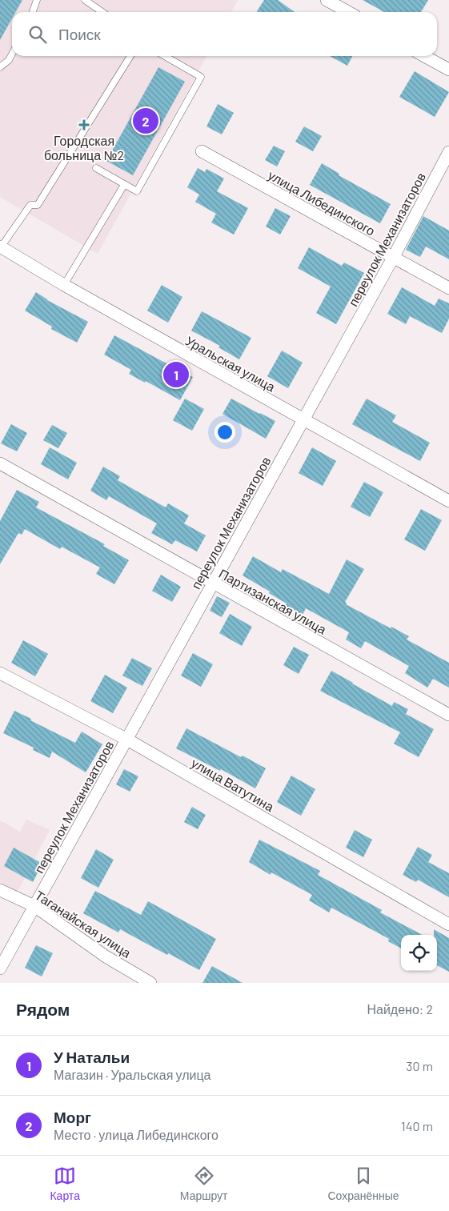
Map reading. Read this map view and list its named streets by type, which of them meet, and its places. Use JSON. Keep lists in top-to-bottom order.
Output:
{
  "streets": {
    "street": [
      "улица Либединского",
      "переулок Механизаторов",
      "Уральская улица",
      "Партизанская улица",
      "улица Ватутина",
      "Таганайская улица"
    ]
  },
  "crossings": [
    ["улица Либединского", "переулок Механизаторов"],
    ["переулок Механизаторов", "Уральская улица"],
    ["переулок Механизаторов", "Партизанская улица"],
    ["переулок Механизаторов", "улица Ватутина"],
    ["переулок Механизаторов", "Таганайская улица"]
  ],
  "places": {
    "health": ["Городская больница №2"]
  },
  "page": {
    "search": "Поиск",
    "pins": ["2", "1"],
    "heading": ["Рядом", "Найдено: 2"],
    "list": [
      {
        "mark": "1",
        "name": "У Натальи",
        "note": "Магазин · Уральская улица",
        "value": "30 m"
      },
      {
        "mark": "2",
        "name": "Морг",
        "note": "Место · улица Либединского",
        "value": "140 m"
      }
    ],
    "nav": ["Карта", "Маршрут", "Сохранённые"]
  }
}
